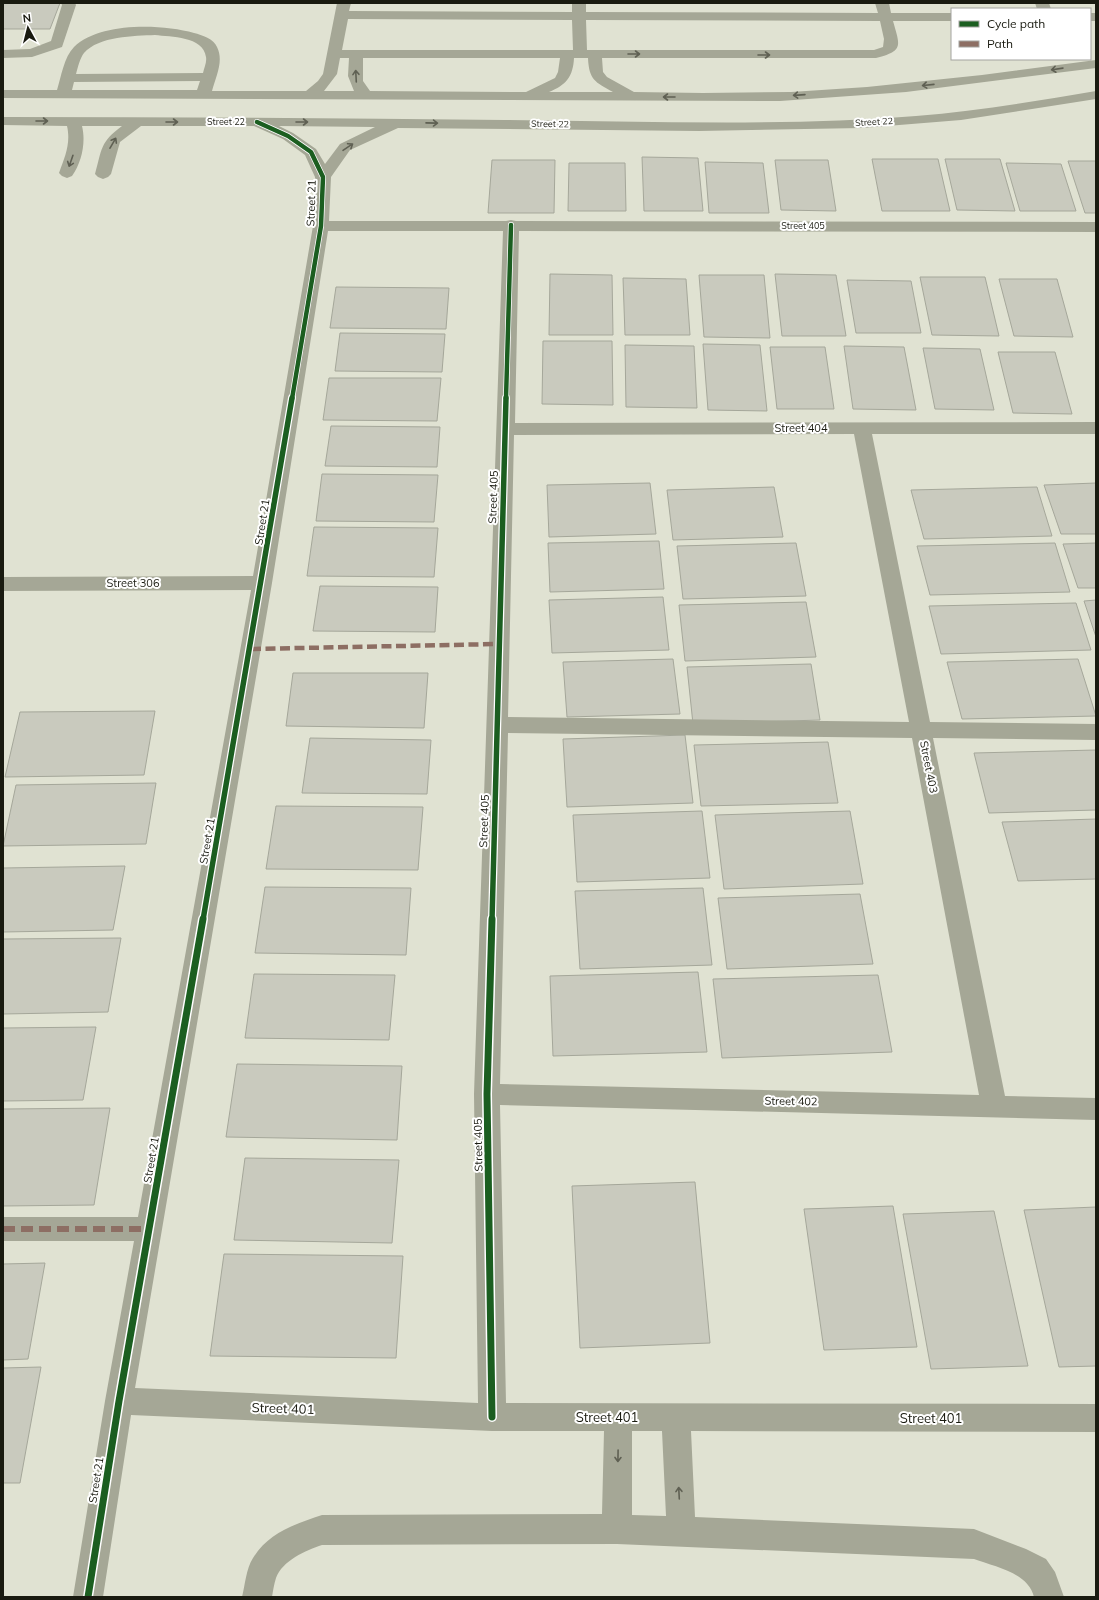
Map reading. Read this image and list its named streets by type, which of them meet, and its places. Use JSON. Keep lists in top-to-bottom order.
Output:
{
  "streets": {
    "street": [
      "Street 22",
      "Street 21",
      "Street 405",
      "Street 404",
      "Street 306",
      "Street 403",
      "Street 402",
      "Street 401"
    ]
  },
  "crossings": [
    ["Street 22", "Street 21"],
    ["Street 21", "Street 405"],
    ["Street 21", "Street 306"],
    ["Street 21", "Street 401"],
    ["Street 405", "Street 404"],
    ["Street 405", "Street 402"],
    ["Street 405", "Street 401"],
    ["Street 404", "Street 403"],
    ["Street 403", "Street 402"]
  ],
  "legend": ["Cycle path", "Path"],
  "north": "top"
}
